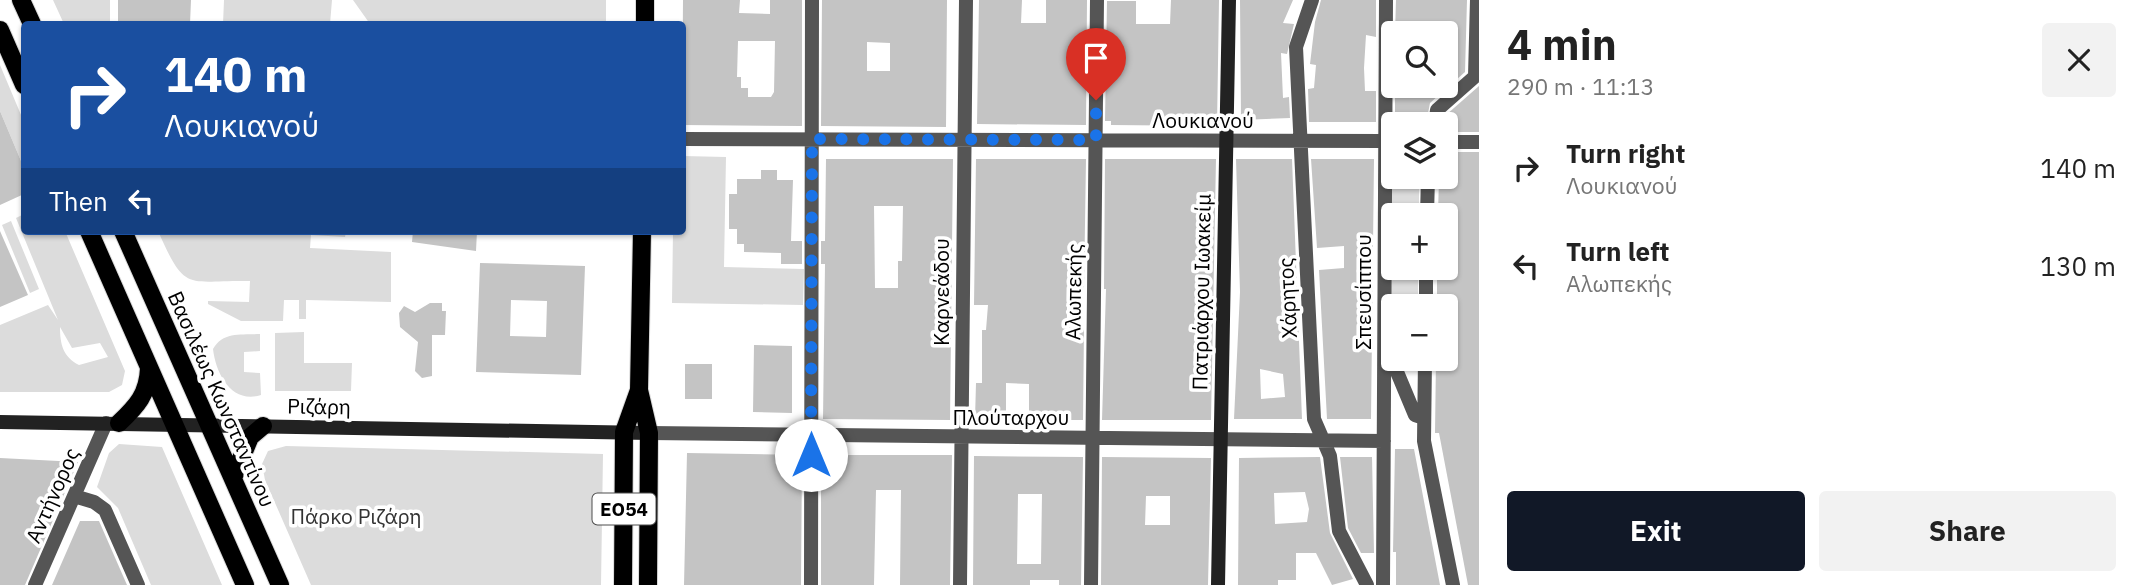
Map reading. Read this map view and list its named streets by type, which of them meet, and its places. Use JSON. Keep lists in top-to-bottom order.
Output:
{
  "streets": {
    "main road": ["Βασιλέως Κωνσταντίνου", "ΕΟ54"],
    "street": [
      "Λουκιανού",
      "Καρνεάδου",
      "Αλωπεκής",
      "Πατριάρχου Ιωακείμ",
      "Σπευσίππου",
      "Χάρητος",
      "Ριζάρη",
      "Πλούταρχου",
      "Αντήνορος"
    ]
  },
  "crossings": [
    ["Λουκιανού", "Καρνεάδου"],
    ["Λουκιανού", "Αλωπεκής"],
    ["Λουκιανού", "Πατριάρχου Ιωακείμ"],
    ["Λουκιανού", "Χάρητος"],
    ["Καρνεάδου", "Πλούταρχου"],
    ["Αλωπεκής", "Πλούταρχου"],
    ["Πατριάρχου Ιωακείμ", "Πλούταρχου"],
    ["Σπευσίππου", "Πλούταρχου"],
    ["Χάρητος", "Πλούταρχου"],
    ["Βασιλέως Κωνσταντίνου", "Ριζάρη"],
    ["Ριζάρη", "Πλούταρχου"],
    ["Ριζάρη", "Αντήνορος"],
    ["Ριζάρη", "ΕΟ54"],
    ["Πλούταρχου", "ΕΟ54"]
  ],
  "parks": ["Πάρκο Ριζάρη"],
  "page": {
    "heading": ["4 min", "290 m · 11:13"],
    "map_buttons": ["+", "−"],
    "turn": ["140 m", "Λουκιανού"],
    "list": [
      {
        "name": "Turn right",
        "note": "Λουκιανού",
        "value": "140 m"
      },
      {
        "name": "Turn left",
        "note": "Αλωπεκής",
        "value": "130 m"
      }
    ],
    "then": "Then",
    "buttons": ["Exit", "Share"]
  }
}
